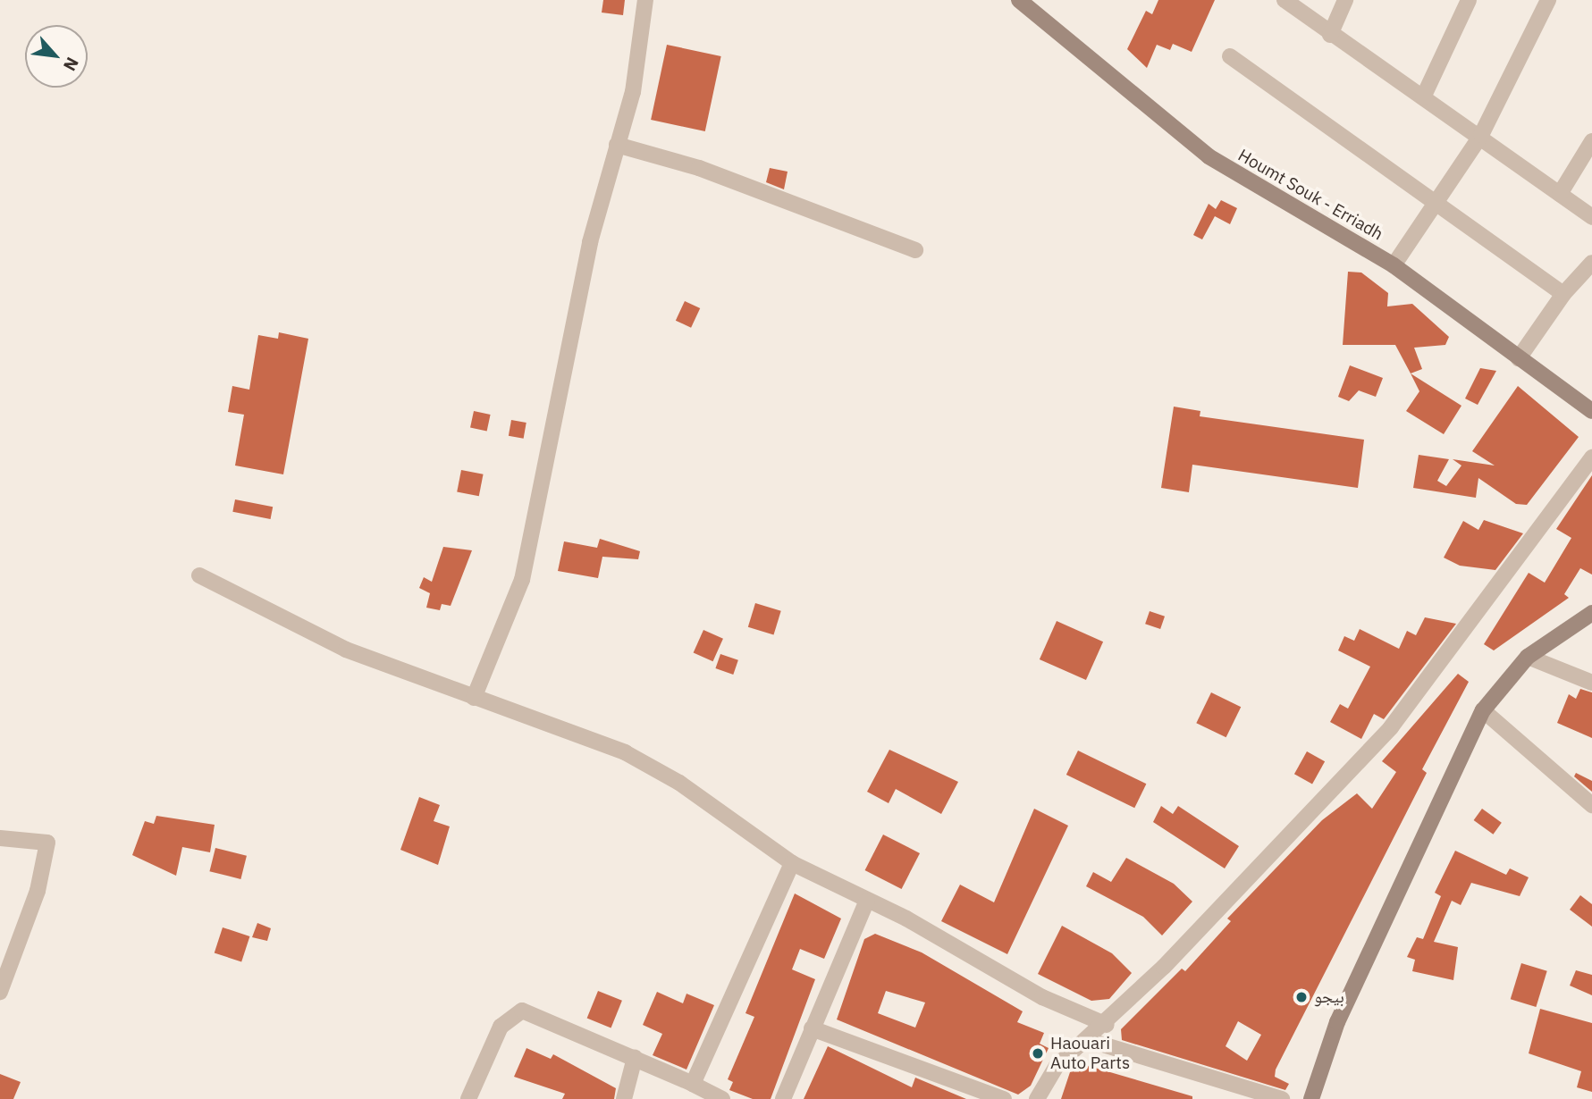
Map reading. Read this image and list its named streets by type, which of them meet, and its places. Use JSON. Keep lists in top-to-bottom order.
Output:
{
  "streets": {
    "street": ["Houmt Souk - Erriadh"]
  },
  "places": ["بيجو", "Haouari Auto Parts"],
  "north": "bottom right"
}
